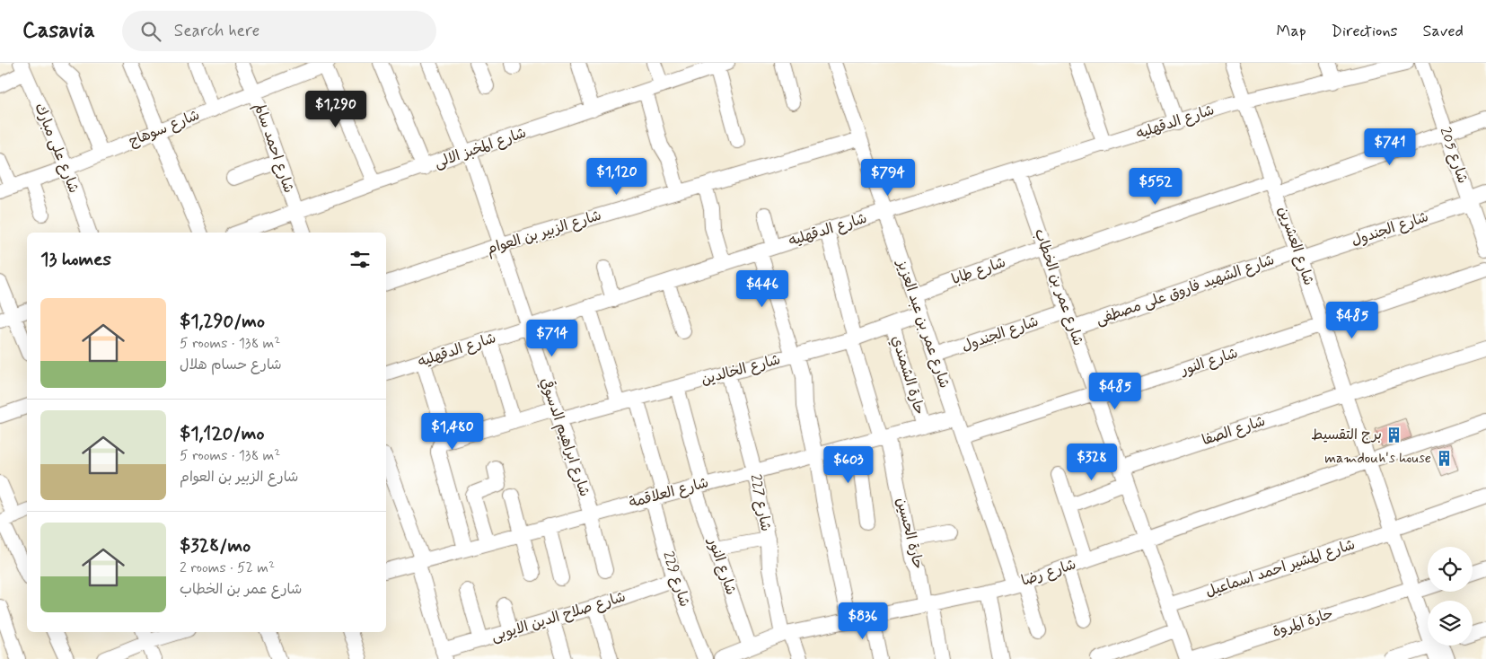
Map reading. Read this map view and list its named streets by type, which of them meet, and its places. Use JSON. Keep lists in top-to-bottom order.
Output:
{
  "streets": {
    "street": [
      "شارع الدقهليه",
      "شارع سوهاج",
      "شارع على مبارك",
      "شارع احمد سالم",
      "شارع المخبز الالى",
      "شارع 205",
      "شارع الجندول",
      "شارع الزبير بن العوام",
      "شارع العشرين",
      "شارع طابا",
      "شارع عمر بن الخطاب",
      "شارع الشهيد فاروق على مصطفى",
      "شارع عمر بن عبد العزيز",
      "شارع النور",
      "شارع الخالدين",
      "حارة الشمندي",
      "شارع الصفا",
      "شارع ابراهيم الدسوقي",
      "شارع العلاقمة",
      "شارع 227",
      "حارة الحسين",
      "شارع المشير احمد اسماعيل",
      "شارع رضا",
      "شارع 229",
      "شارع صلاح الدين الايوبى",
      "حارة المروة"
    ]
  },
  "crossings": [
    ["شارع الدقهليه", "شارع العشرين"],
    ["شارع الدقهليه", "شارع عمر بن الخطاب"],
    ["شارع الدقهليه", "شارع عمر بن عبد العزيز"],
    ["شارع الدقهليه", "شارع ابراهيم الدسوقي"],
    ["شارع الدقهليه", "حارة الحسين"],
    ["شارع سوهاج", "شارع على مبارك"],
    ["شارع سوهاج", "شارع احمد سالم"],
    ["شارع احمد سالم", "شارع المخبز الالى"],
    ["شارع المخبز الالى", "شارع ابراهيم الدسوقي"],
    ["شارع 205", "شارع الجندول"],
    ["شارع الجندول", "شارع العشرين"],
    ["شارع الجندول", "شارع عمر بن الخطاب"],
    ["شارع الجندول", "شارع الشهيد فاروق على مصطفى"],
    ["شارع الجندول", "شارع عمر بن عبد العزيز"],
    ["شارع الزبير بن العوام", "شارع عمر بن عبد العزيز"],
    ["شارع الزبير بن العوام", "شارع ابراهيم الدسوقي"],
    ["شارع العشرين", "شارع طابا"],
    ["شارع العشرين", "شارع الشهيد فاروق على مصطفى"],
    ["شارع العشرين", "شارع النور"],
    ["شارع العشرين", "شارع الصفا"],
    ["شارع العشرين", "شارع المشير احمد اسماعيل"],
    ["شارع العشرين", "شارع رضا"],
    ["شارع العشرين", "حارة المروة"],
    ["شارع طابا", "شارع عمر بن الخطاب"],
    ["شارع طابا", "شارع عمر بن عبد العزيز"],
    ["شارع عمر بن الخطاب", "شارع الشهيد فاروق على مصطفى"],
    ["شارع عمر بن الخطاب", "شارع النور"],
    ["شارع عمر بن الخطاب", "شارع الصفا"],
    ["شارع عمر بن الخطاب", "شارع المشير احمد اسماعيل"],
    ["شارع عمر بن الخطاب", "شارع رضا"],
    ["شارع عمر بن عبد العزيز", "شارع النور"],
    ["شارع عمر بن عبد العزيز", "شارع الخالدين"],
    ["شارع عمر بن عبد العزيز", "شارع العلاقمة"],
    ["شارع عمر بن عبد العزيز", "شارع رضا"],
    ["شارع النور", "شارع الخالدين"],
    ["شارع النور", "شارع العلاقمة"],
    ["شارع النور", "شارع رضا"],
    ["شارع الخالدين", "حارة الشمندي"],
    ["شارع الخالدين", "شارع ابراهيم الدسوقي"],
    ["شارع الخالدين", "شارع 227"],
    ["شارع الخالدين", "حارة الحسين"],
    ["شارع الخالدين", "شارع 229"],
    ["حارة الشمندي", "شارع العلاقمة"],
    ["شارع ابراهيم الدسوقي", "شارع العلاقمة"],
    ["شارع العلاقمة", "شارع 227"],
    ["شارع العلاقمة", "حارة الحسين"],
    ["شارع العلاقمة", "شارع 229"],
    ["شارع 227", "شارع رضا"],
    ["حارة الحسين", "شارع رضا"],
    ["شارع 229", "شارع صلاح الدين الايوبى"]
  ],
  "places": {
    "building": ["برج التقسيط", "mamdouh's house"]
  },
  "page": {
    "header": "Casavia",
    "search": "Search here",
    "nav": ["Map", "Directions", "Saved"],
    "price": [
      "$1,290",
      "$741",
      "$1,120",
      "$794",
      "$552",
      "$446",
      "$485",
      "$714",
      "$485",
      "$1,480",
      "$328",
      "$603",
      "$836"
    ],
    "heading": "13 homes",
    "list": [
      {
        "name": "$1,290/mo",
        "note": "5 rooms · 138 m² · شارع حسام هلال"
      },
      {
        "name": "$1,120/mo",
        "note": "5 rooms · 138 m² · شارع الزبير بن العوام"
      },
      {
        "name": "$328/mo",
        "note": "2 rooms · 52 m² · شارع عمر بن الخطاب"
      }
    ]
  }
}
